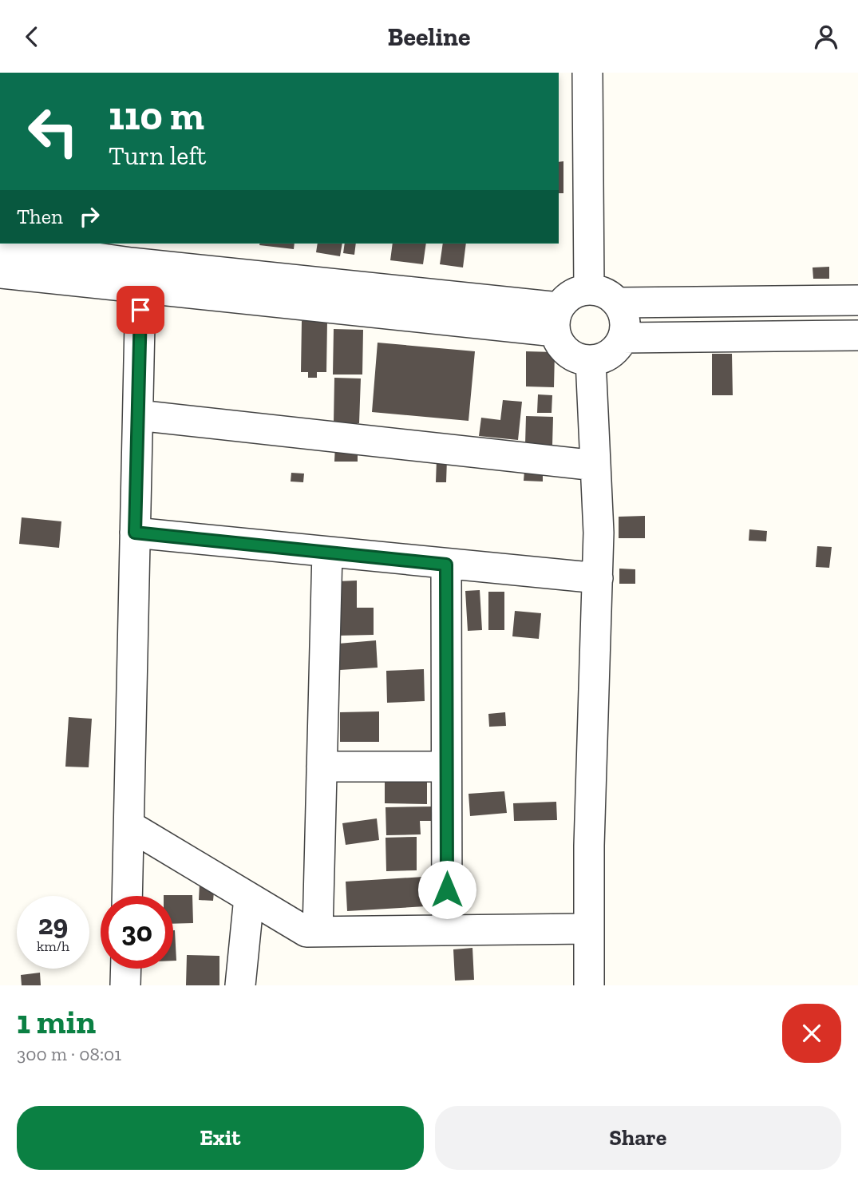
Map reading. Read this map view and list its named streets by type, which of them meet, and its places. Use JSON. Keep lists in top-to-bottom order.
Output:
{
  "page": {
    "header": "Beeline",
    "turn": ["110 m", "Turn left"],
    "then": "Then",
    "speed": "29 km/h",
    "limit": "30",
    "heading": ["1 min", "300 m · 08:01"],
    "buttons": ["Exit", "Share"]
  }
}
